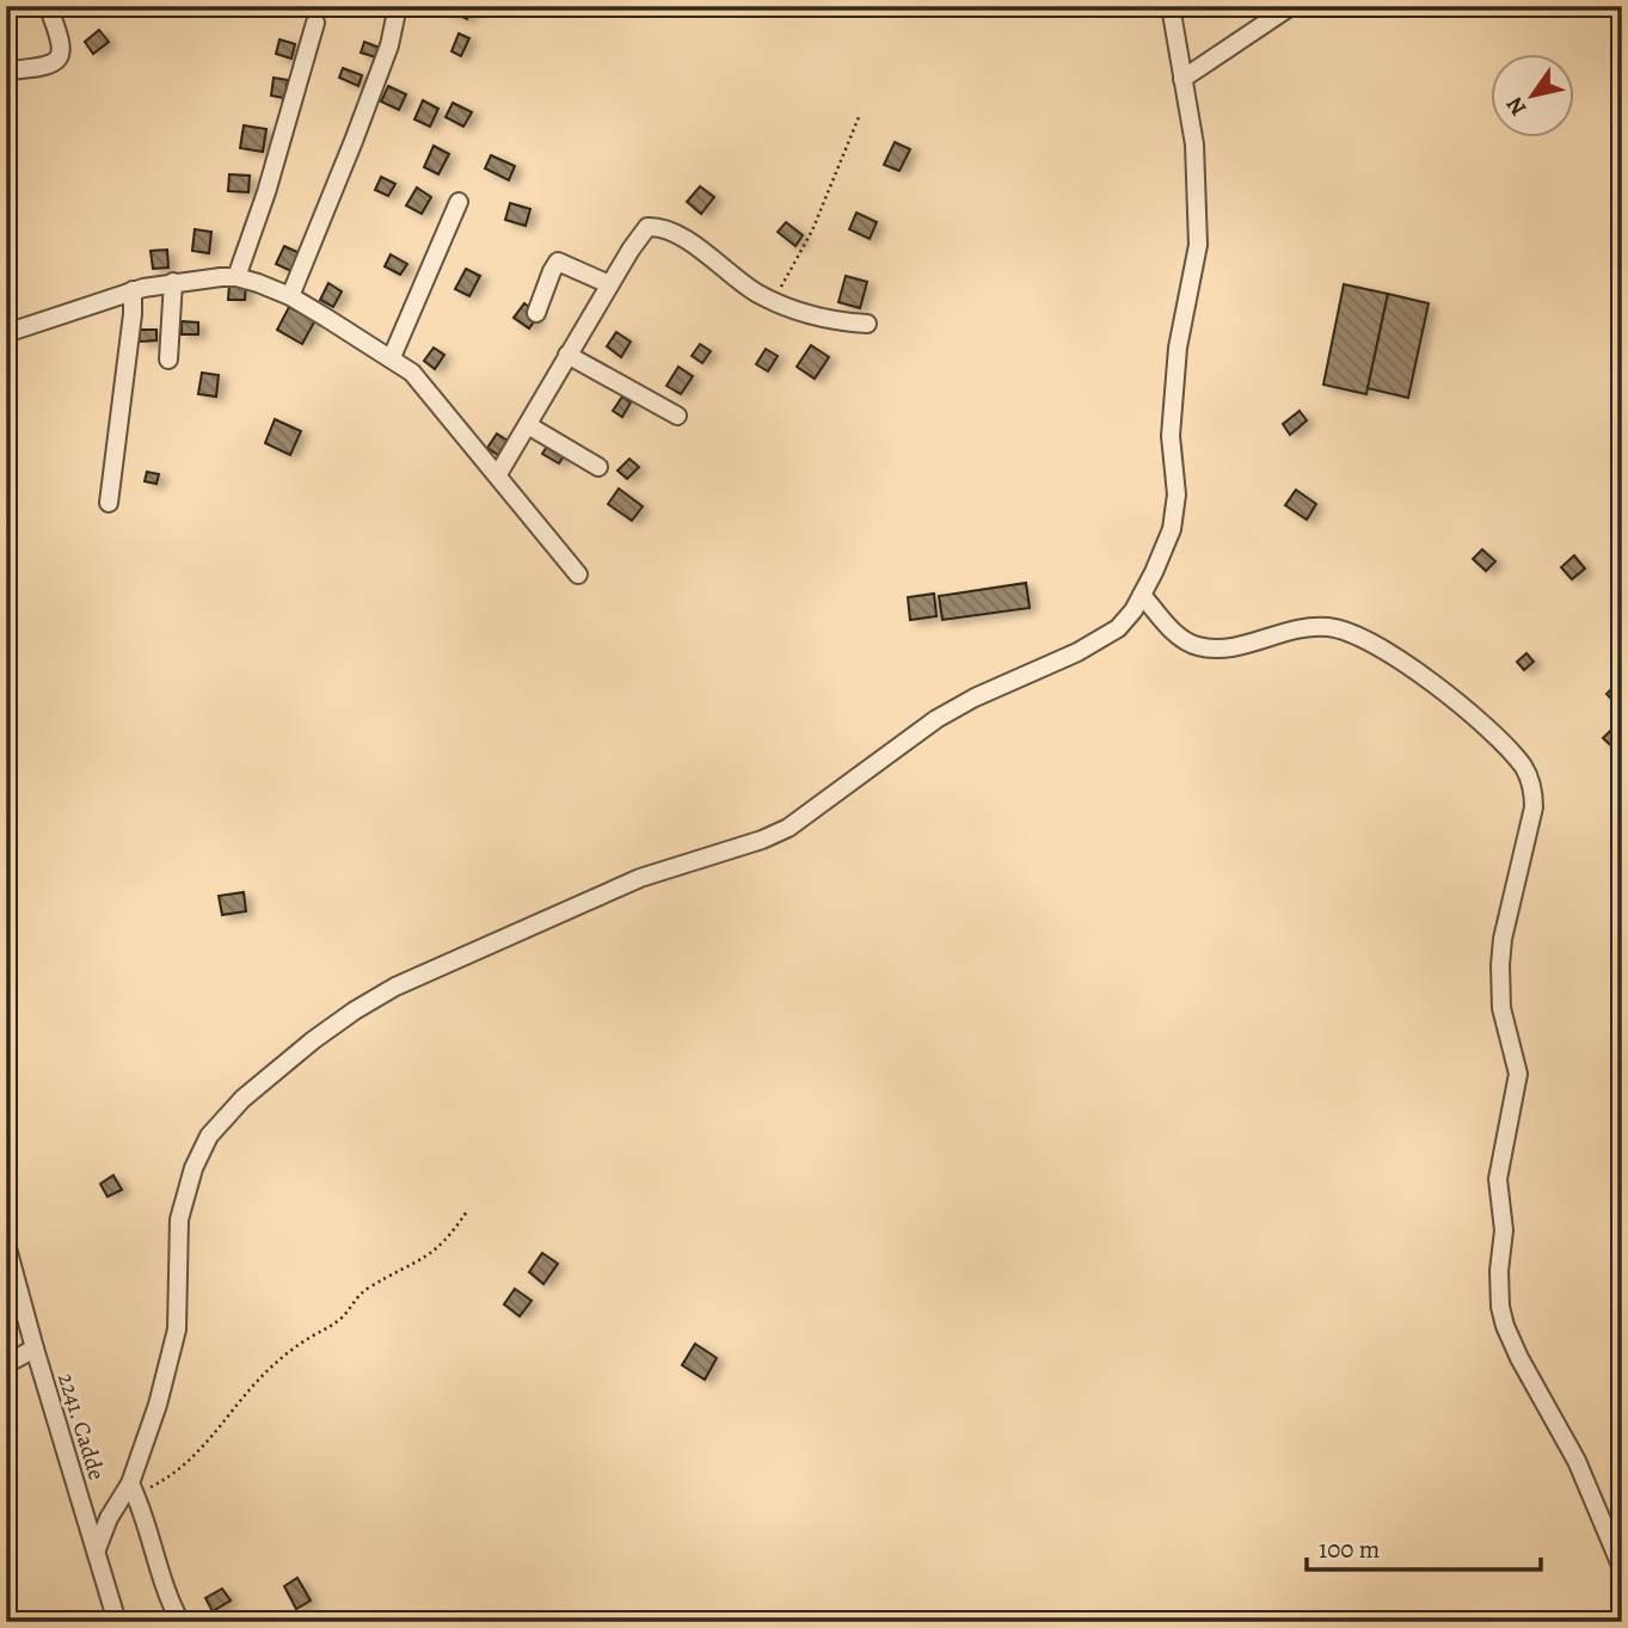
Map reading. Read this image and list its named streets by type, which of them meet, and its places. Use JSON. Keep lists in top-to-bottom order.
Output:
{
  "streets": {
    "street": ["2241. Cadde"]
  },
  "scale_bar": "100 m",
  "north": "bottom left"
}
